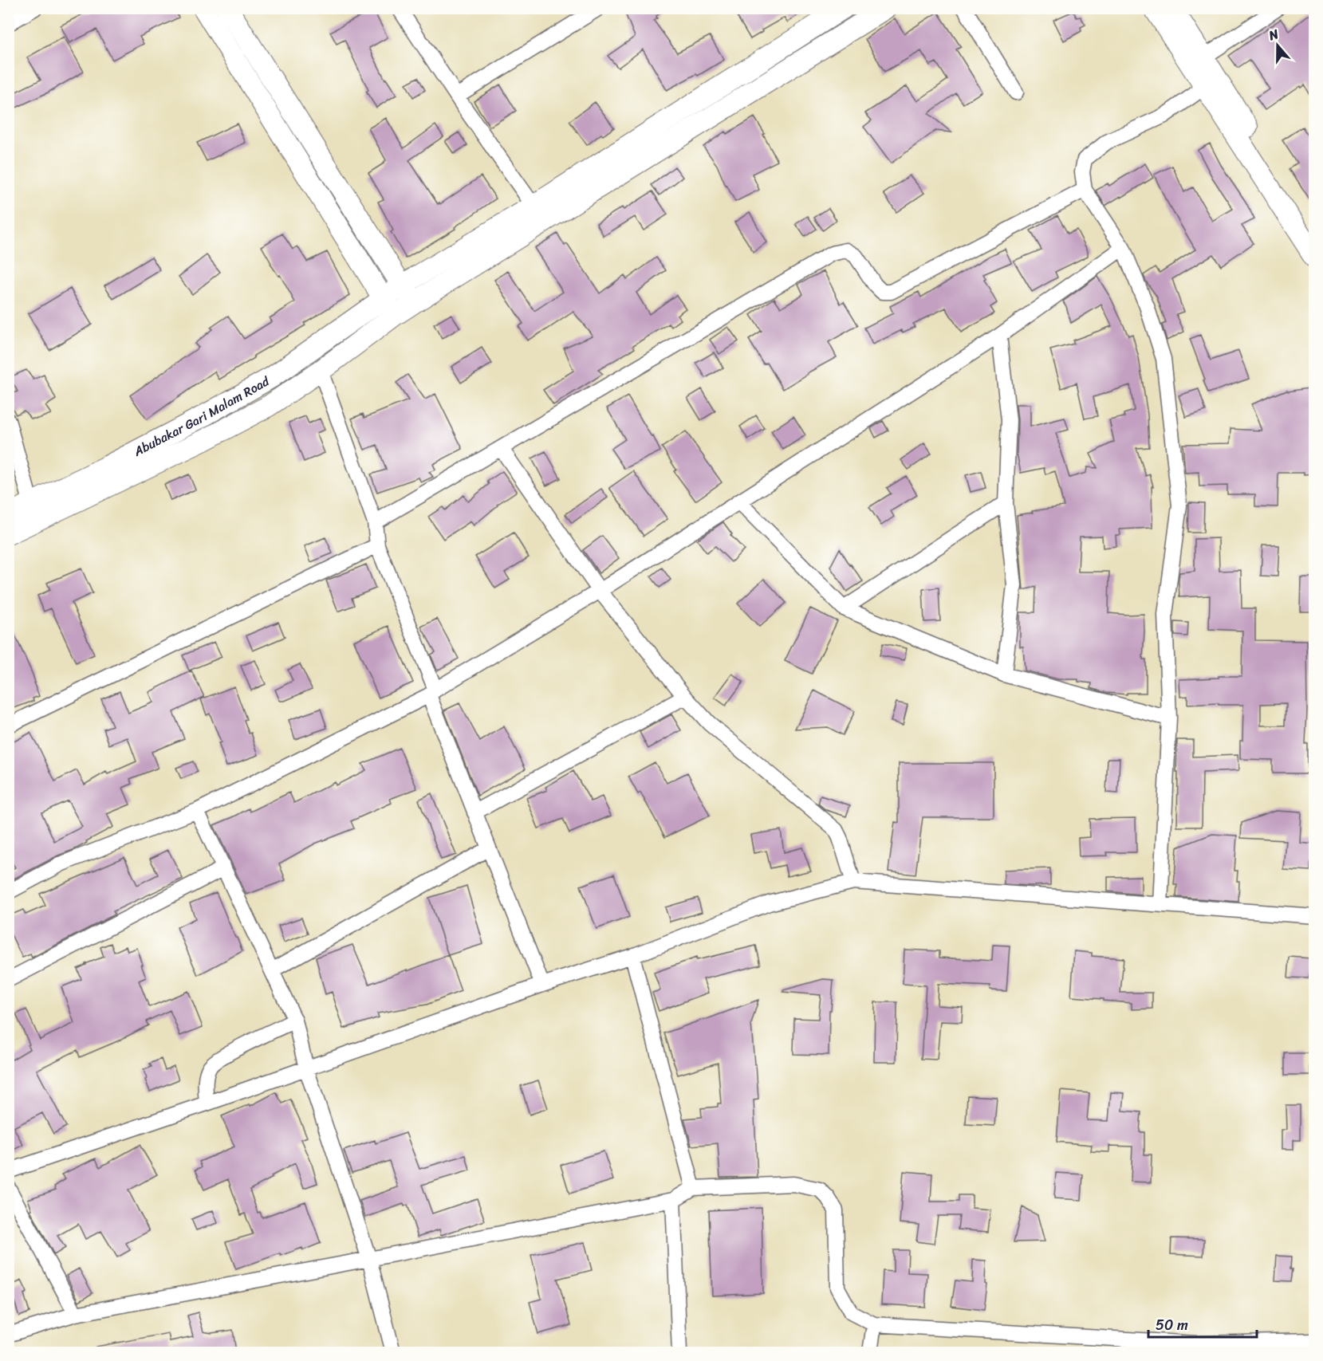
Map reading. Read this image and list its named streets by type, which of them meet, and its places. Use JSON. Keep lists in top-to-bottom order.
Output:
{
  "streets": {
    "street": ["Abubakar Gari Malam Road"]
  },
  "scale_bar": "50 m",
  "north": "top"
}
